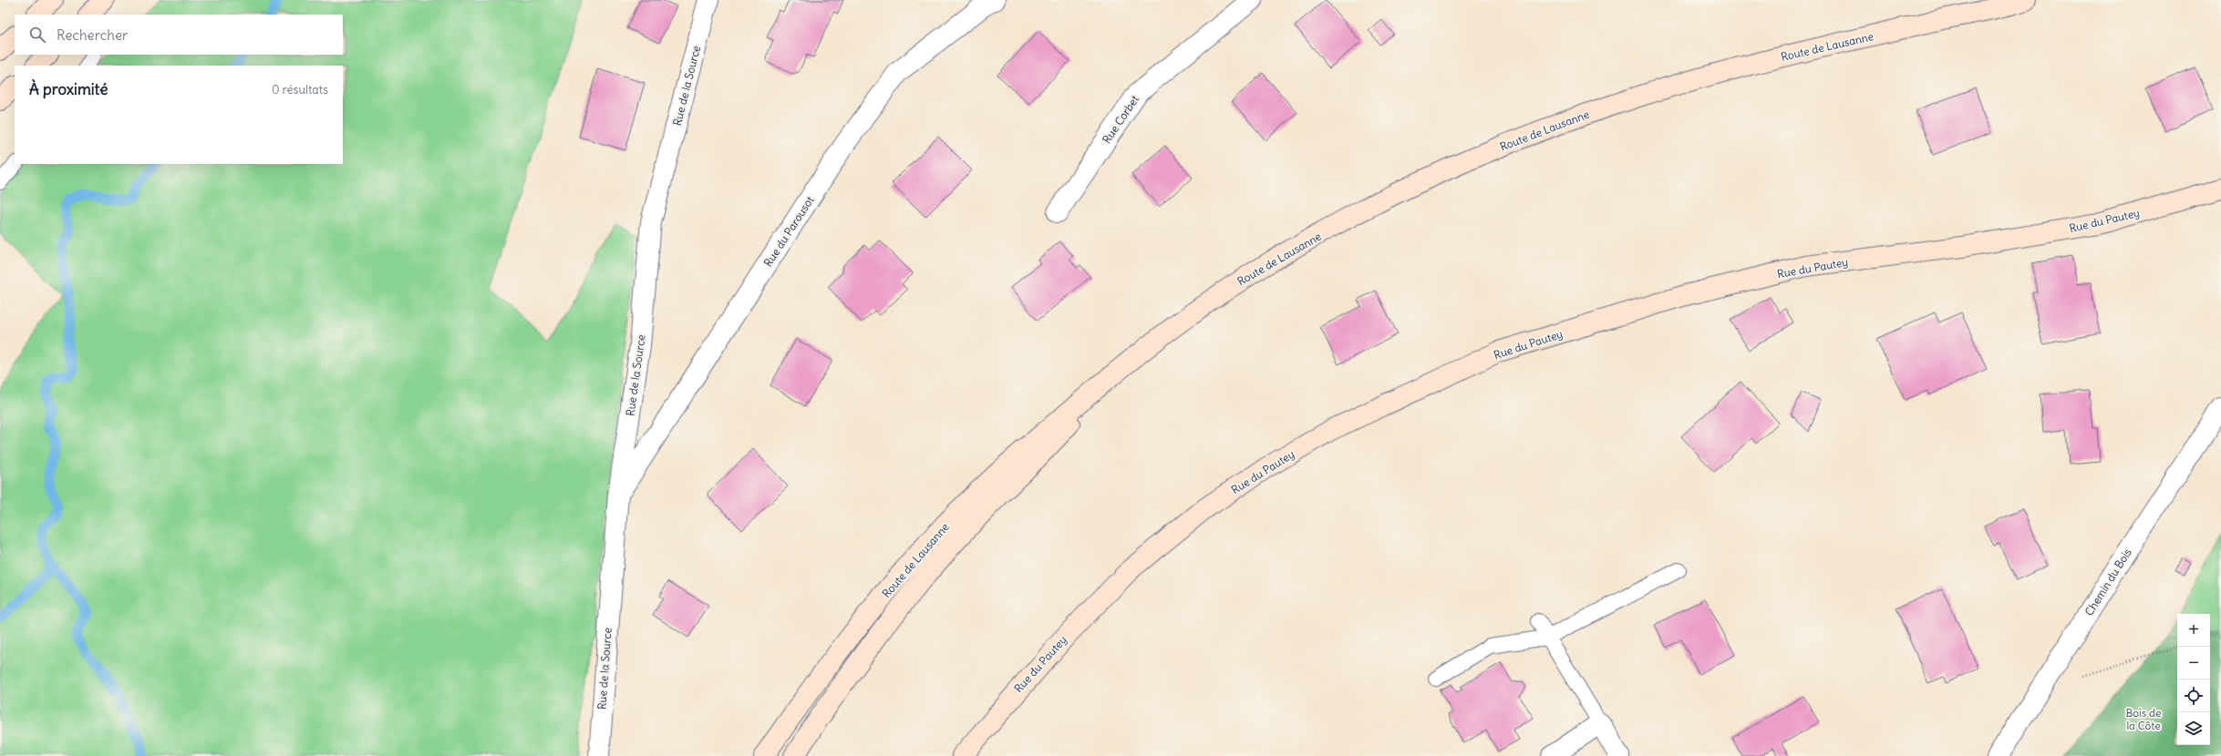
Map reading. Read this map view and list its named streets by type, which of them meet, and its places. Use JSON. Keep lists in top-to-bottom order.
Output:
{
  "streets": {
    "main road": ["Route de Lausanne", "Rue du Pautey"],
    "street": [
      "Rue de la Source",
      "Rue Corbet",
      "Rue du Parousot",
      "Chemin du Bois"
    ]
  },
  "crossings": [
    ["Rue de la Source", "Rue du Parousot"]
  ],
  "parks": ["Bois de la Côte"],
  "page": {
    "search": "Rechercher",
    "heading": ["À proximité", "0 résultats"],
    "map_buttons": ["+", "−"]
  }
}
